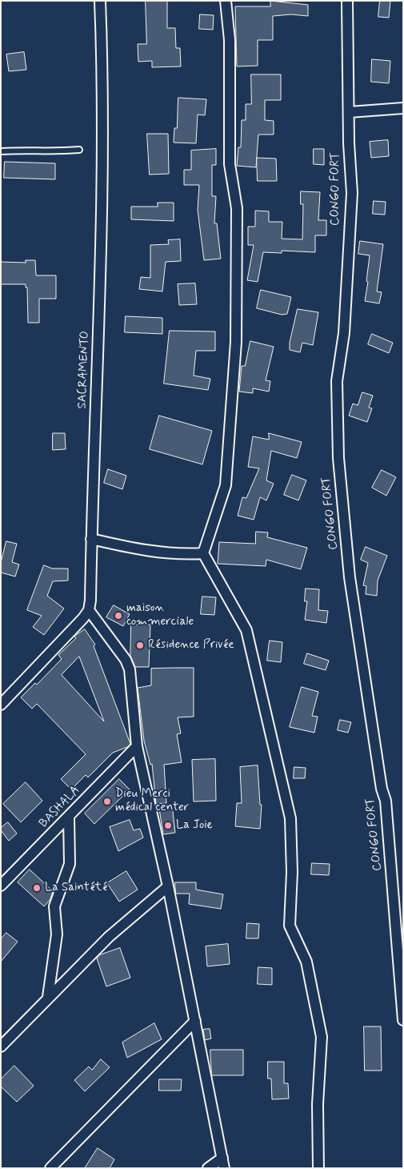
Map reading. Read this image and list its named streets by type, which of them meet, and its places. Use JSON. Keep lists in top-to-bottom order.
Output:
{
  "streets": {
    "street": ["CONGO FORT", "SACRAMENTO", "BASHALA"]
  },
  "places": [
    "maison commerciale",
    "Résidence Privée",
    "Dieu Merci médical center",
    "La Joie",
    "La Saintété"
  ]
}
